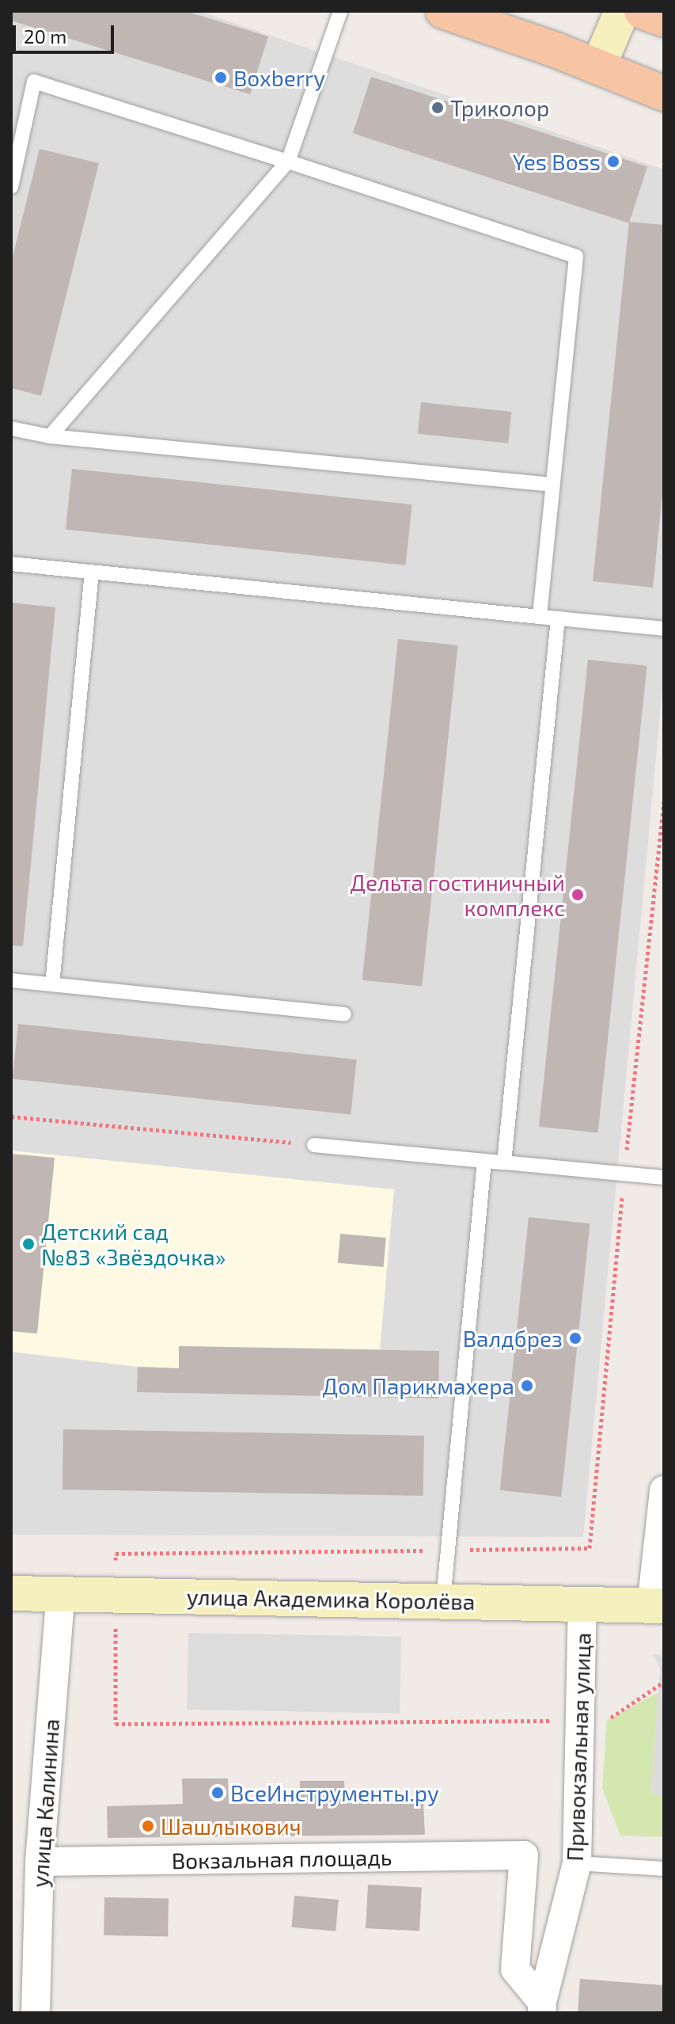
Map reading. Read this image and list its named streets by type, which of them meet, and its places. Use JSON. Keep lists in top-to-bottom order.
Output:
{
  "streets": {
    "main road": ["улица Академика Королёва"],
    "street": ["Привокзальная улица", "улица Калинина", "Вокзальная площадь"]
  },
  "crossings": [
    ["улица Академика Королёва", "Привокзальная улица"],
    ["улица Академика Королёва", "улица Калинина"],
    ["Привокзальная улица", "Вокзальная площадь"],
    ["улица Калинина", "Вокзальная площадь"]
  ],
  "places": [
    "Boxberry",
    "Триколор",
    "Yes Boss",
    "Дельта гостиничный комплекс",
    "Детский сад №83 «Звёздочка»",
    "Валдбрез",
    "Дом Парикмахера",
    "ВсеИнструменты.ру",
    "Шашлыкович"
  ],
  "scale_bar": "20 m"
}
